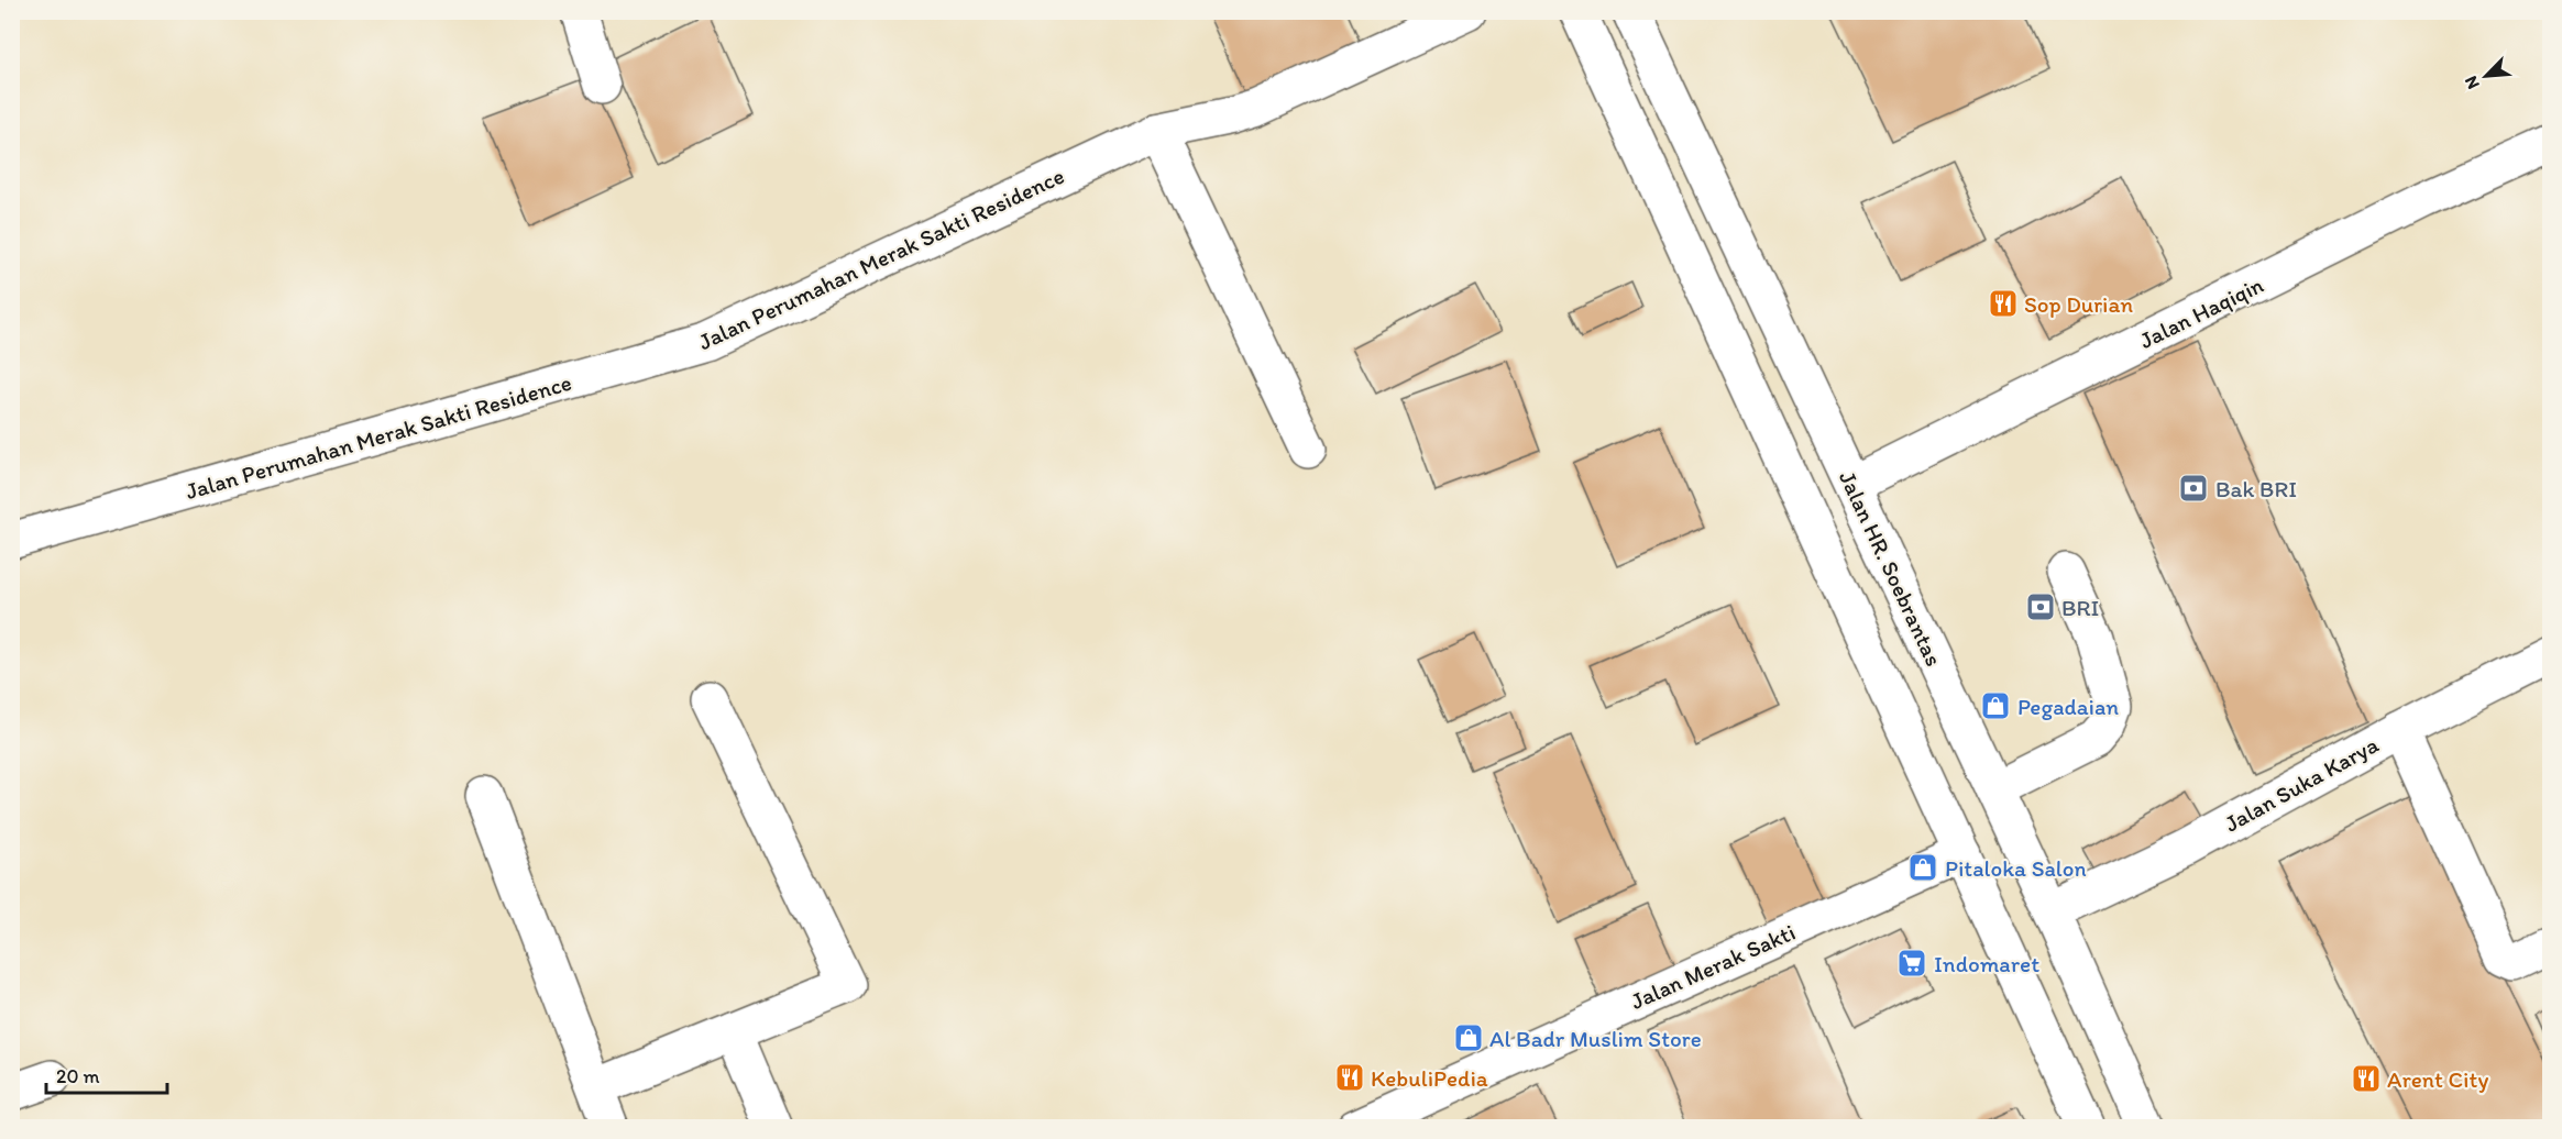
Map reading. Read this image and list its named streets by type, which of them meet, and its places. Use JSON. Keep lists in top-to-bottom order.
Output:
{
  "streets": {
    "street": [
      "Jalan Perumahan Merak Sakti Residence",
      "Jalan Haqiqin",
      "Jalan HR. Soebrantas",
      "Jalan Suka Karya",
      "Jalan Merak Sakti"
    ]
  },
  "crossings": [
    ["Jalan Haqiqin", "Jalan HR. Soebrantas"],
    ["Jalan HR. Soebrantas", "Jalan Suka Karya"]
  ],
  "places": {
    "restaurant": ["Sop Durian", "KebuliPedia", "Arent City"],
    "bank": ["Bak BRI", "BRI"],
    "shop": ["Pegadaian", "Pitaloka Salon", "Al Badr Muslim Store"],
    "supermarket": ["Indomaret"]
  },
  "scale_bar": "20 m",
  "north": "bottom left"
}
